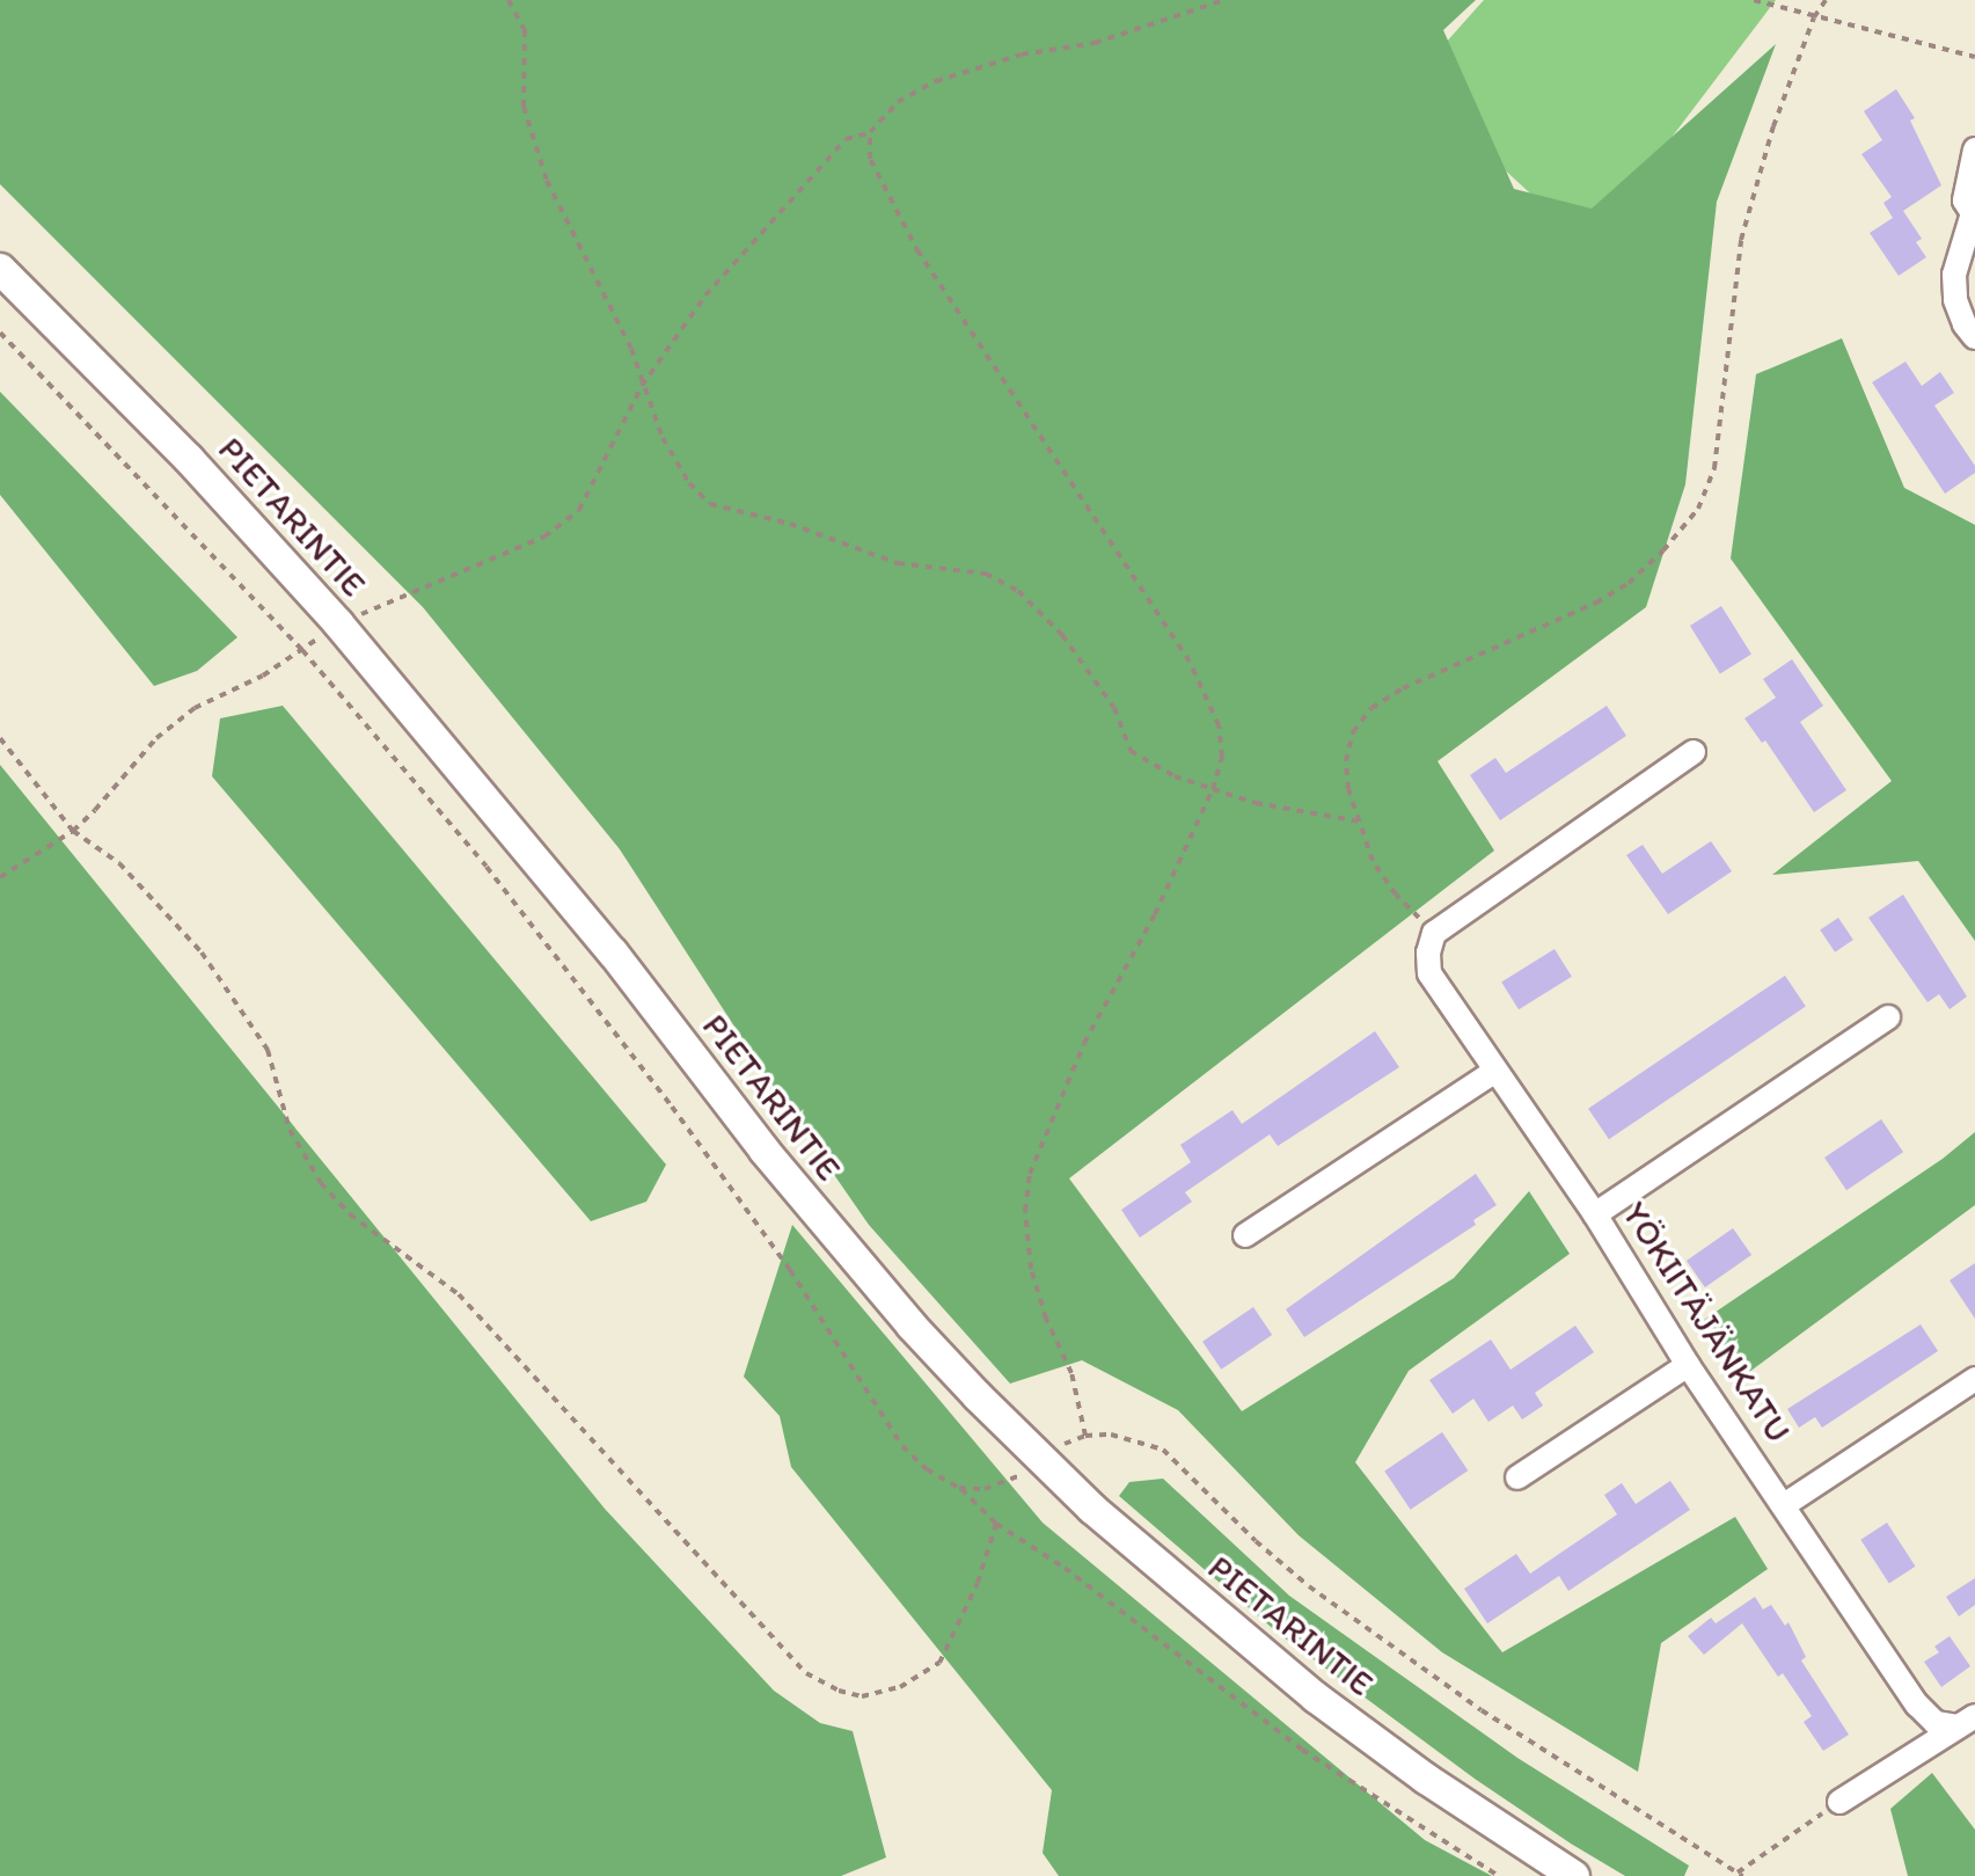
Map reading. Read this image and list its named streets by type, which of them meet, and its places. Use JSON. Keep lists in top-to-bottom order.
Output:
{
  "streets": {
    "main road": ["PIETARINTIE"],
    "street": ["YÖKIITÄJÄNKATU"]
  }
}
